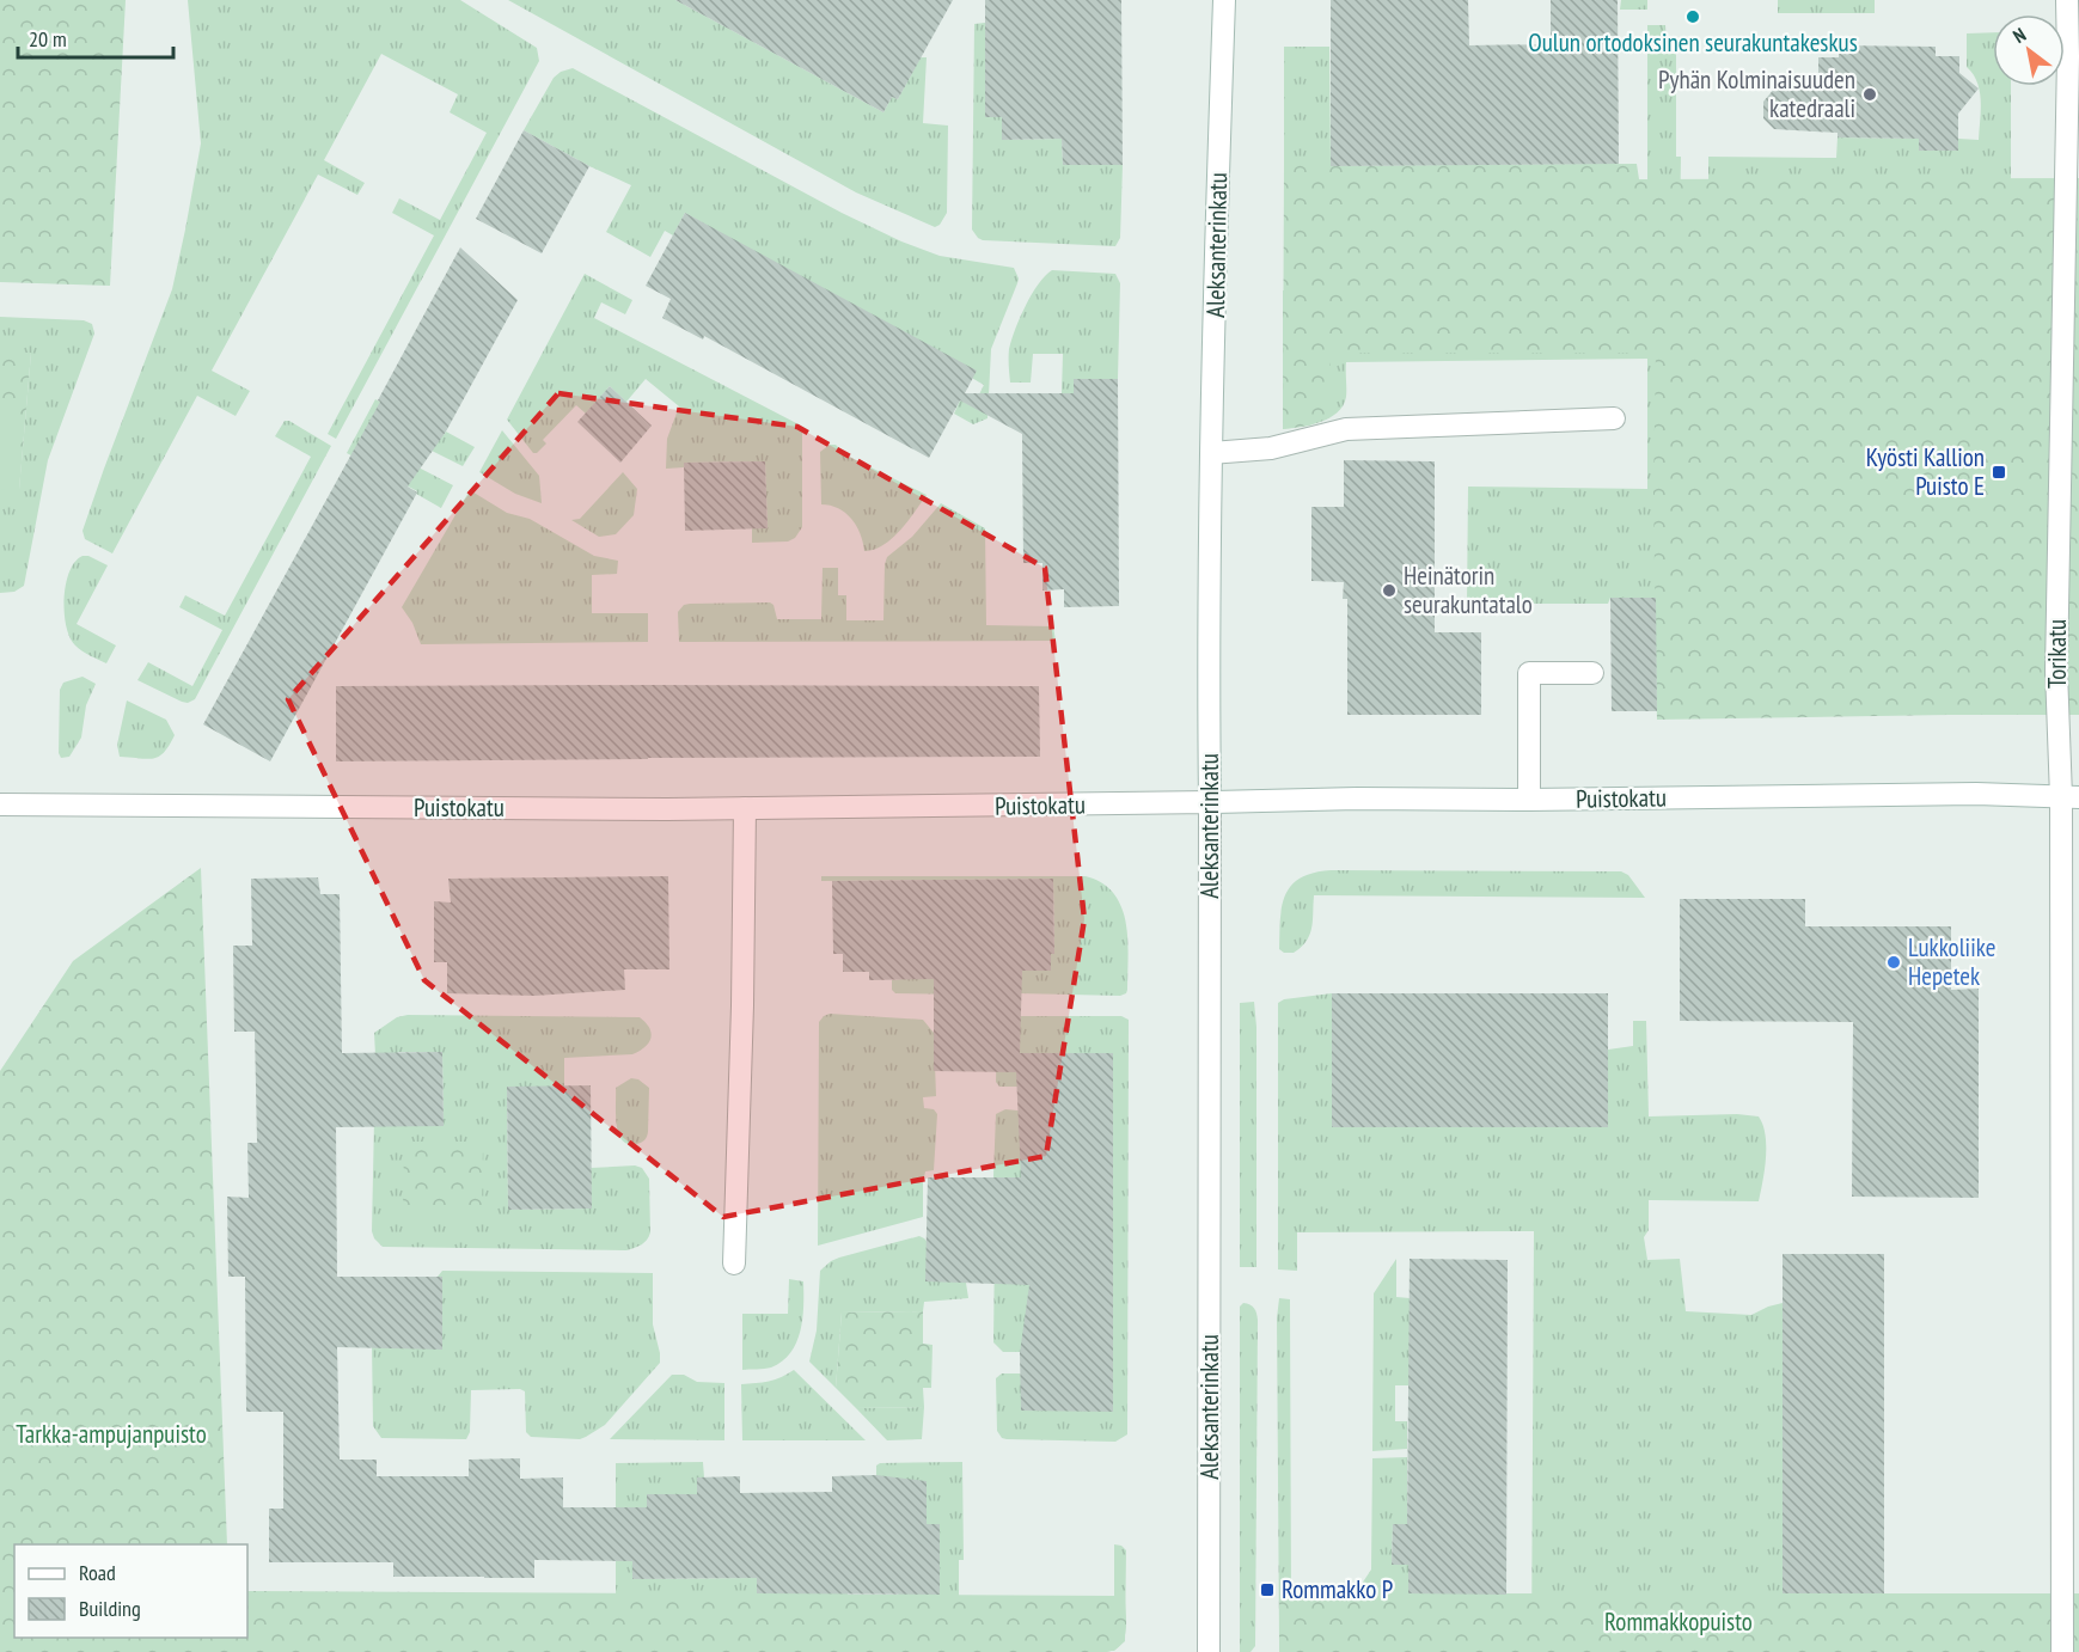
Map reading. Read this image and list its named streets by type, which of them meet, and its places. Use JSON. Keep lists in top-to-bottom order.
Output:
{
  "streets": {
    "street": ["Aleksanterinkatu", "Torikatu", "Puistokatu"]
  },
  "crossings": [
    ["Aleksanterinkatu", "Puistokatu"],
    ["Torikatu", "Puistokatu"]
  ],
  "parks": ["Tarkka-ampujanpuisto", "Rommakkopuisto"],
  "places": {
    "other": [
      "Oulun ortodoksinen seurakuntakeskus",
      "Pyhän Kolminaisuuden katedraali",
      "Heinätorin seurakuntatalo",
      "Lukkoliike Hepetek"
    ],
    "transit": ["Kyösti Kallion Puisto E", "Rommakko P"]
  },
  "legend": ["Road", "Building"],
  "scale_bar": "20 m",
  "north": "top left"
}
